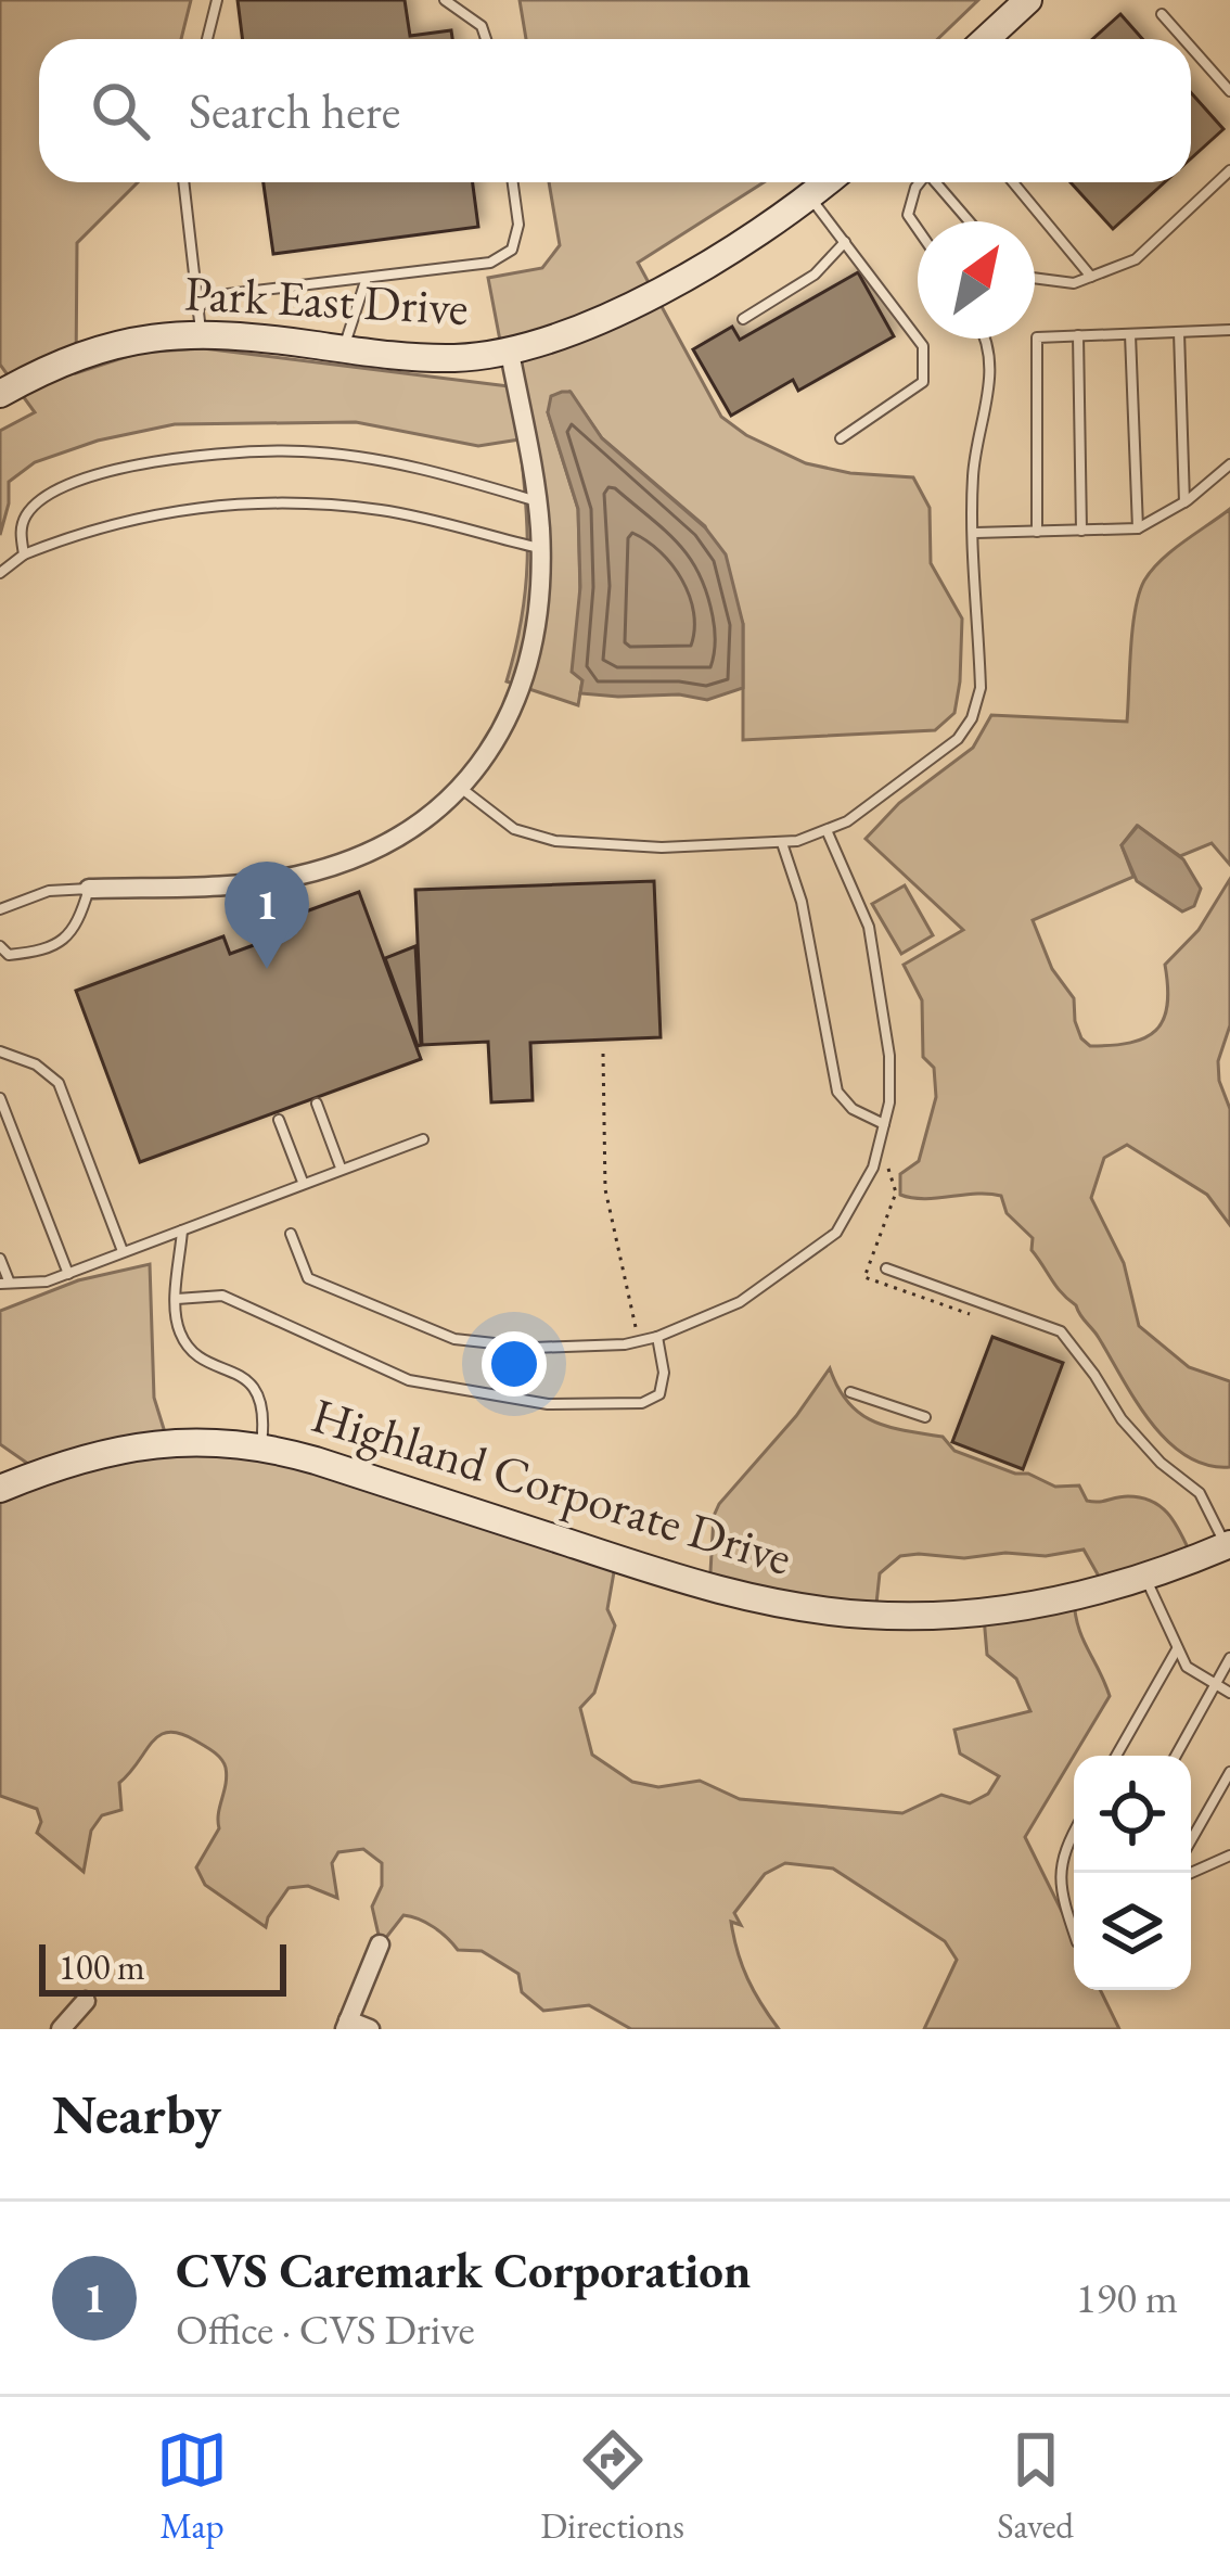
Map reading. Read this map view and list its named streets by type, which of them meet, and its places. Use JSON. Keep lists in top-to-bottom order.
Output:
{
  "streets": {
    "street": ["Park East Drive", "Highland Corporate Drive"]
  },
  "scale_bar": "100 m",
  "north": "top right",
  "page": {
    "search": "Search here",
    "pins": "1",
    "scale": "100 m",
    "heading": "Nearby",
    "list": [
      {
        "mark": "1",
        "name": "CVS Caremark Corporation",
        "note": "Office · CVS Drive",
        "value": "190 m"
      }
    ],
    "nav": ["Map", "Directions", "Saved"]
  }
}
